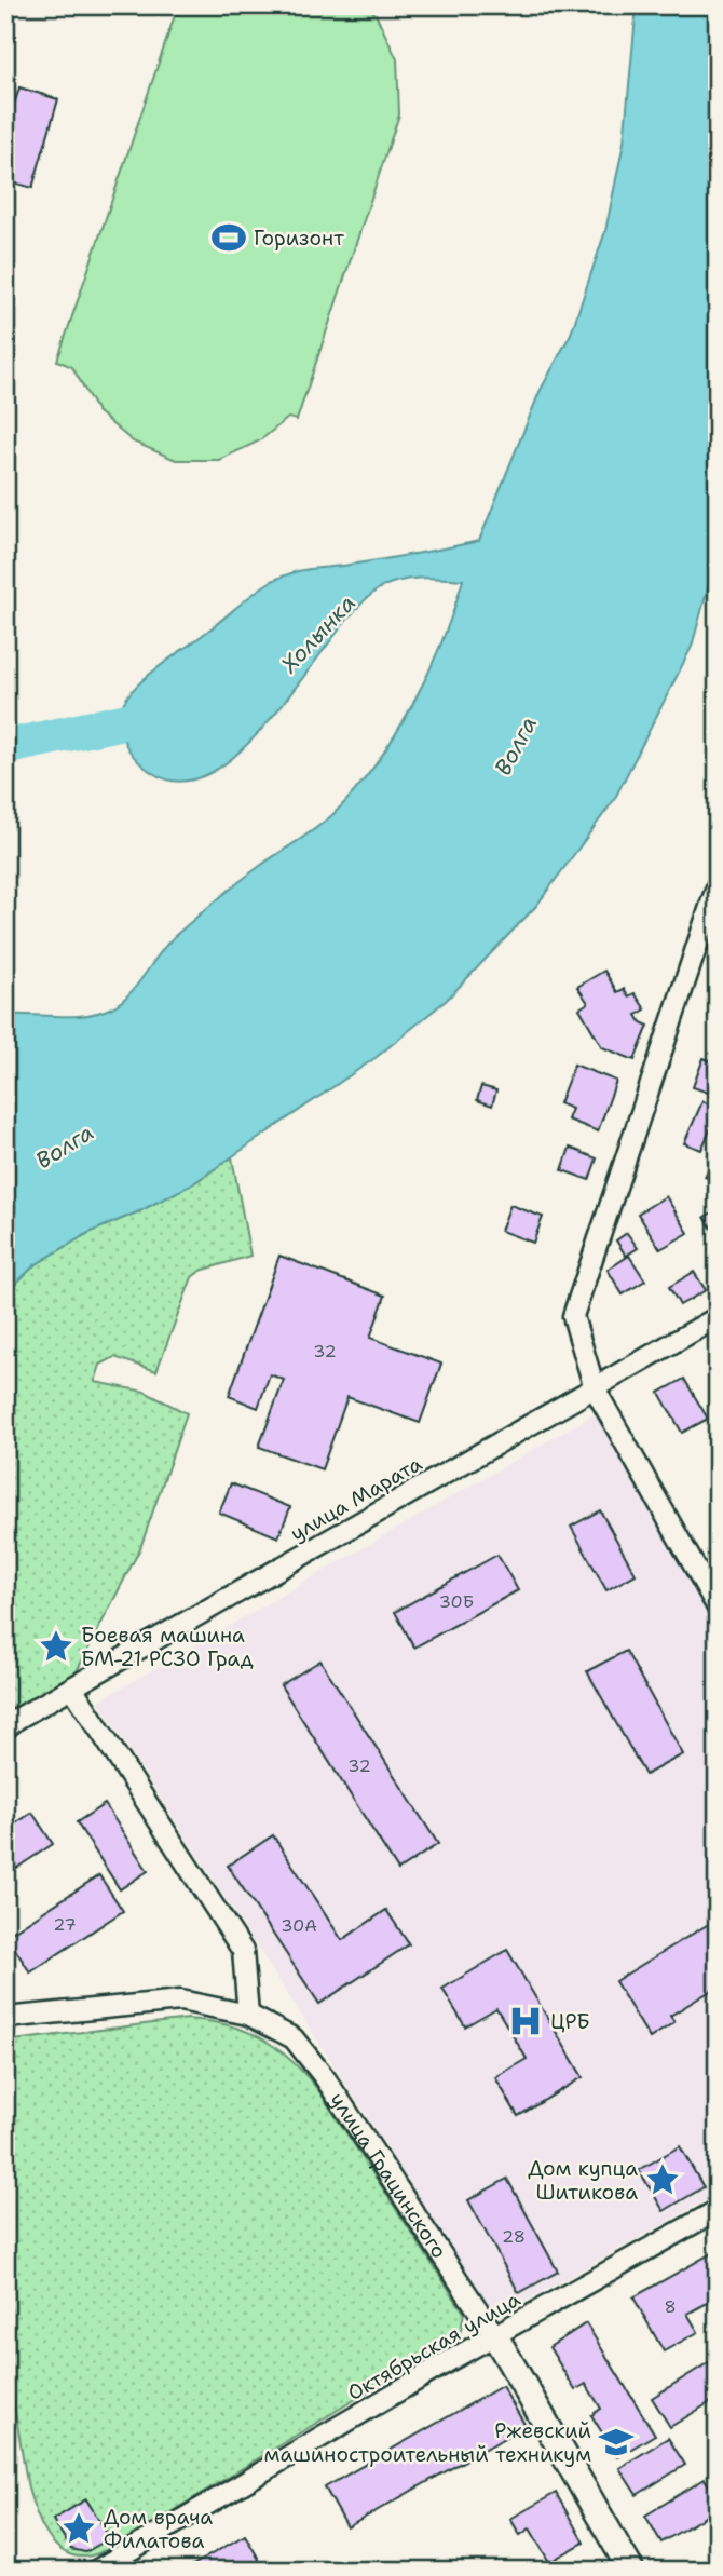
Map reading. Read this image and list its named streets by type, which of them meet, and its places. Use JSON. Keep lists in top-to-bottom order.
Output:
{
  "streets": {
    "street": ["улица Марата", "улица Грацинского", "Октябрьская улица"]
  },
  "crossings": [
    ["улица Грацинского", "Октябрьская улица"]
  ],
  "water": ["Холынка", "Волга"],
  "places": {
    "sports": ["Горизонт"],
    "place": ["Боевая машина БМ-21 РСЗО Град", "Дом купца Шитикова", "Дом врача Филатова"],
    "hospital": ["ЦРБ"],
    "school or university": ["Ржевский машиностроительный техникум"]
  },
  "house_numbers": [
    "32",
    "30Б",
    "32",
    "27",
    "30А",
    "28",
    "8"
  ]
}
